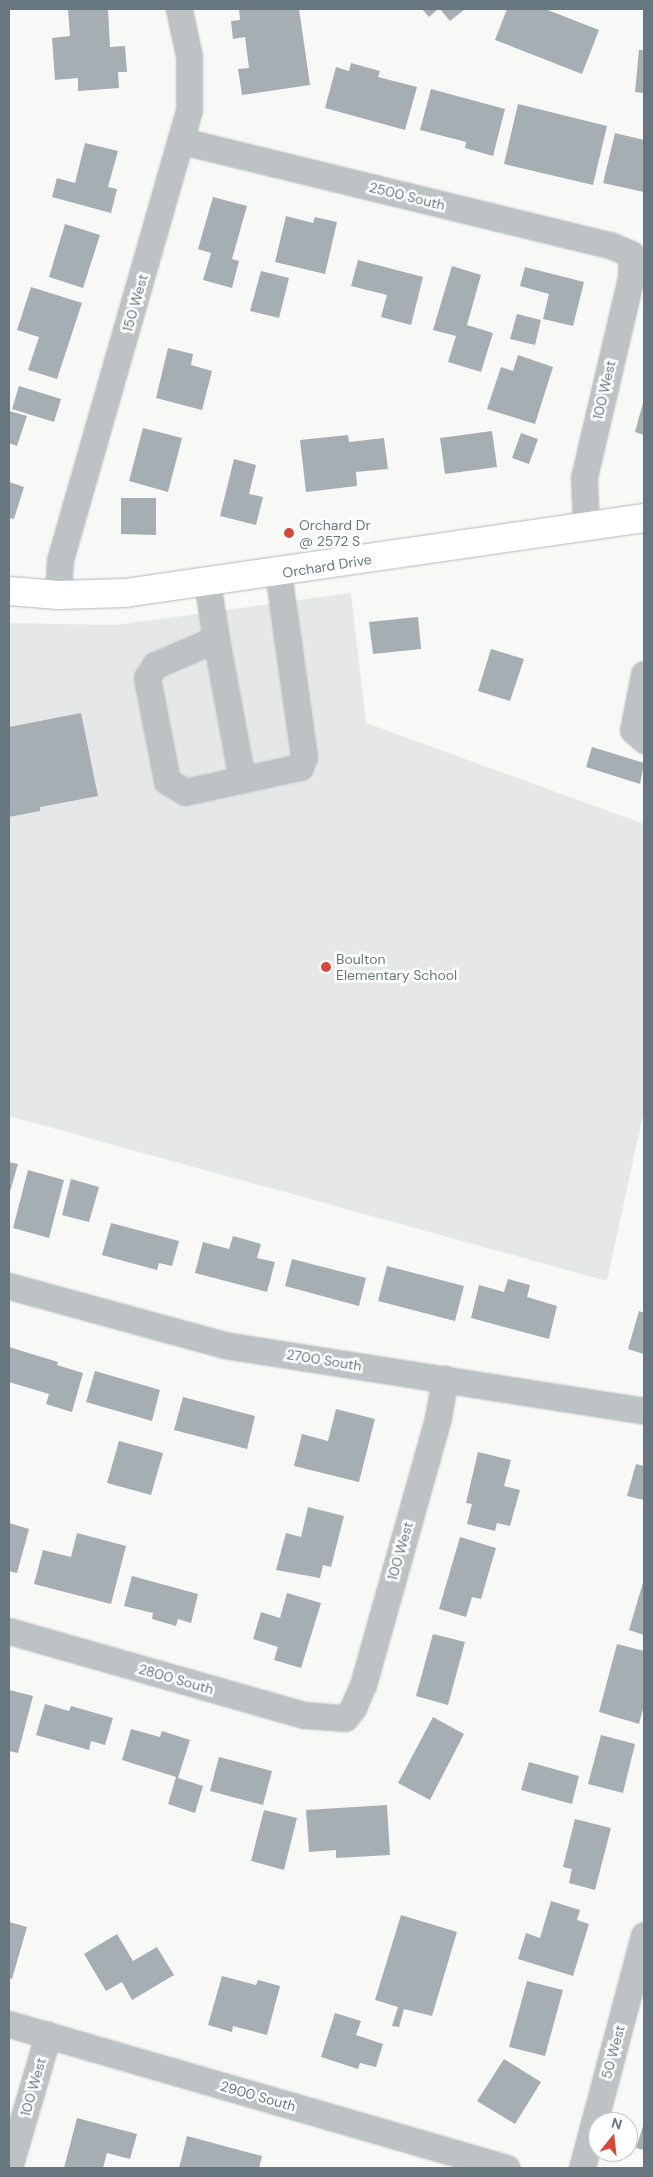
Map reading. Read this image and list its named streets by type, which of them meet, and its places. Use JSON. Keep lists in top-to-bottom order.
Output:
{
  "streets": {
    "main road": ["Orchard Drive"],
    "street": [
      "2500 South",
      "150 West",
      "100 West",
      "2700 South",
      "2800 South",
      "50 West",
      "2900 South"
    ]
  },
  "crossings": [
    ["2500 South", "150 West"],
    ["2500 South", "100 West"],
    ["150 West", "Orchard Drive"],
    ["100 West", "Orchard Drive"],
    ["100 West", "2700 South"],
    ["100 West", "2800 South"],
    ["100 West", "2900 South"]
  ],
  "places": ["Orchard Dr @ 2572 S", "Boulton Elementary School"],
  "north": "top"
}
